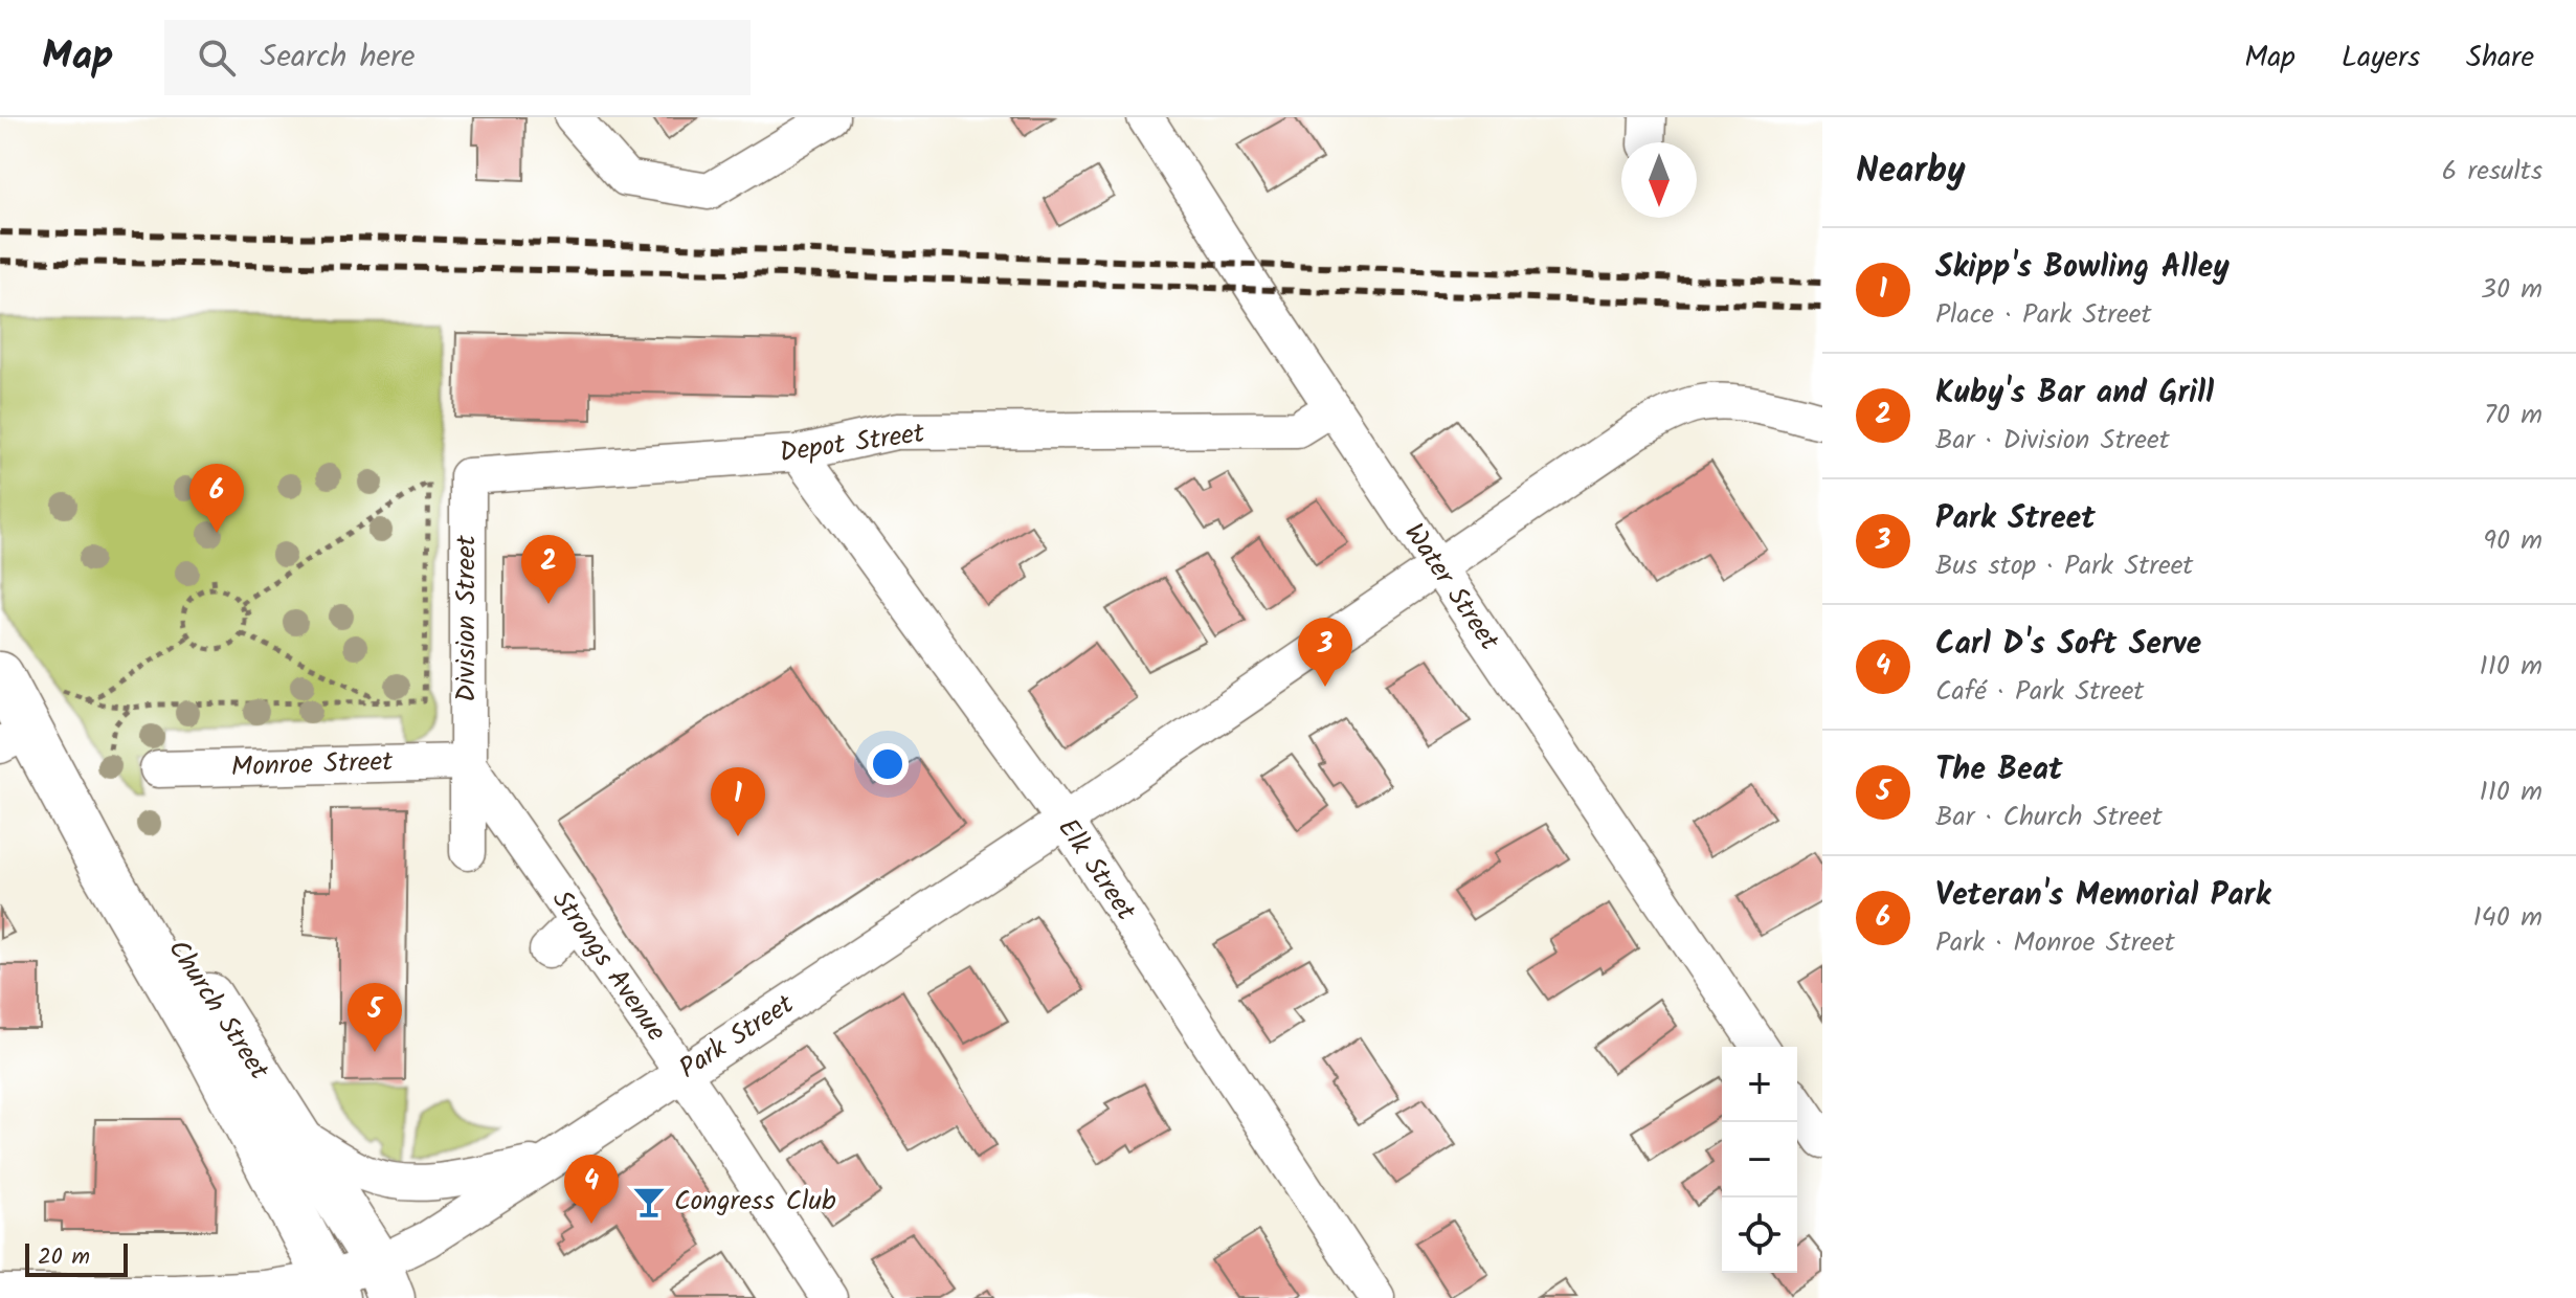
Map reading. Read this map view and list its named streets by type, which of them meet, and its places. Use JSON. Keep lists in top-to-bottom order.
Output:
{
  "streets": {
    "main road": ["Church Street"],
    "street": [
      "Depot Street",
      "Water Street",
      "Division Street",
      "Monroe Street",
      "Elk Street",
      "Strongs Avenue",
      "Park Street"
    ]
  },
  "crossings": [
    ["Depot Street", "Water Street"],
    ["Depot Street", "Division Street"],
    ["Depot Street", "Elk Street"],
    ["Water Street", "Park Street"],
    ["Division Street", "Monroe Street"],
    ["Division Street", "Strongs Avenue"],
    ["Monroe Street", "Strongs Avenue"],
    ["Elk Street", "Park Street"],
    ["Strongs Avenue", "Park Street"],
    ["Church Street", "Park Street"]
  ],
  "places": {
    "bar": ["Congress Club"]
  },
  "scale_bar": "20 m",
  "north": "bottom",
  "page": {
    "header": "Map",
    "search": "Search here",
    "nav": ["Map", "Layers", "Share"],
    "heading": ["Nearby", "6 results"],
    "list": [
      {
        "mark": "1",
        "name": "Skipp's Bowling Alley",
        "note": "Place · Park Street",
        "value": "30 m"
      },
      {
        "mark": "2",
        "name": "Kuby's Bar and Grill",
        "note": "Bar · Division Street",
        "value": "70 m"
      },
      {
        "mark": "3",
        "name": "Park Street",
        "note": "Bus stop · Park Street",
        "value": "90 m"
      },
      {
        "mark": "4",
        "name": "Carl D's Soft Serve",
        "note": "Café · Park Street",
        "value": "110 m"
      },
      {
        "mark": "5",
        "name": "The Beat",
        "note": "Bar · Church Street",
        "value": "110 m"
      },
      {
        "mark": "6",
        "name": "Veteran's Memorial Park",
        "note": "Park · Monroe Street",
        "value": "140 m"
      }
    ],
    "pins": [
      "6",
      "2",
      "3",
      "1",
      "5",
      "4"
    ],
    "map_buttons": ["+", "−"],
    "scale": "20 m"
  }
}
